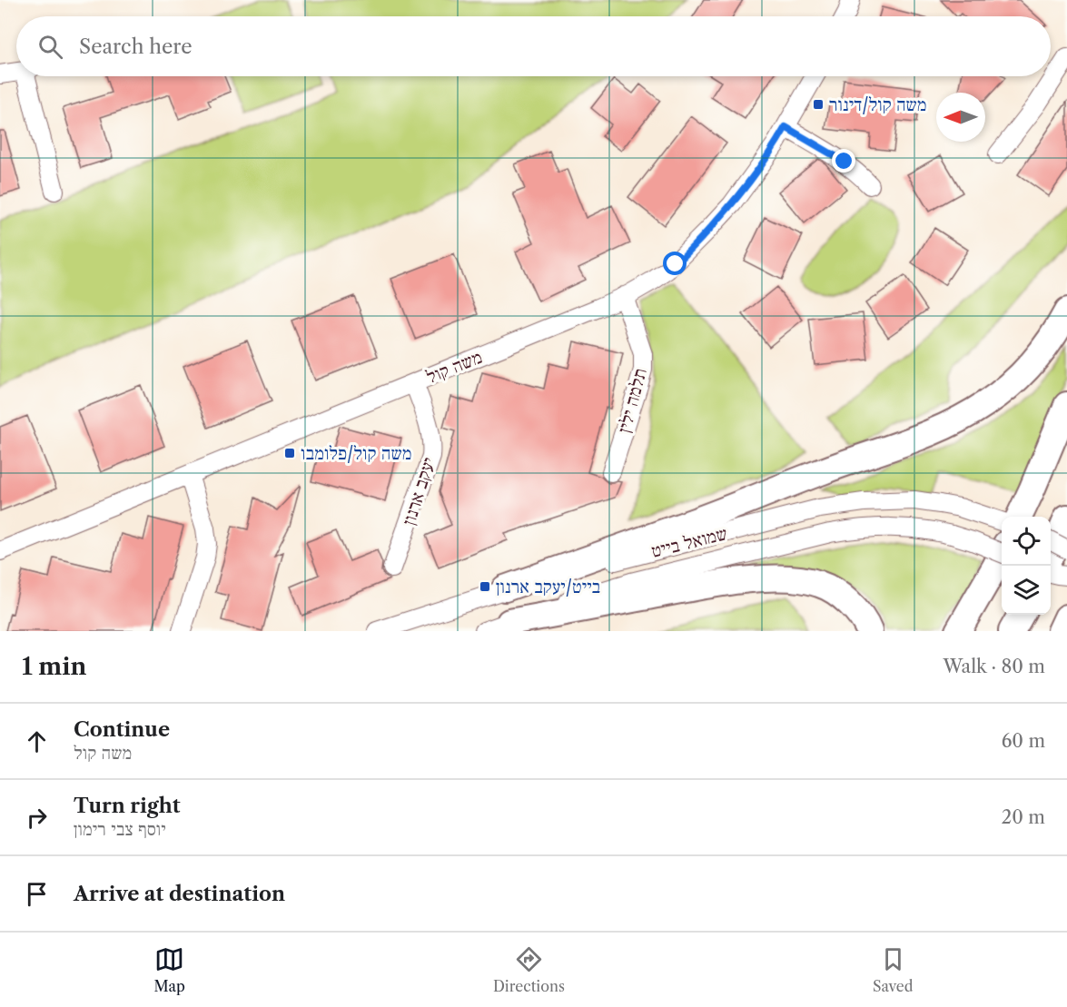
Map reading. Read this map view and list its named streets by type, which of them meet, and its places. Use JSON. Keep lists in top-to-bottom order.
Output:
{
  "streets": {
    "street": [
      "משה קול",
      "תלמה ילין",
      "יעקב ארנון",
      "שמואל בייט"
    ]
  },
  "crossings": [
    ["משה קול", "תלמה ילין"],
    ["משה קול", "יעקב ארנון"]
  ],
  "places": {
    "transit": ["משה קול/דינור", "משה קול/פלומבו", "בייט/יעקב ארנון"]
  },
  "north": "left",
  "page": {
    "search": "Search here",
    "heading": ["1 min", "Walk · 80 m"],
    "list": [
      ["Continue", "משה קול", "60 m"],
      ["Turn right", "יוסף צבי רימון", "20 m"],
      "Arrive at destination"
    ],
    "nav": ["Map", "Directions", "Saved"]
  }
}
